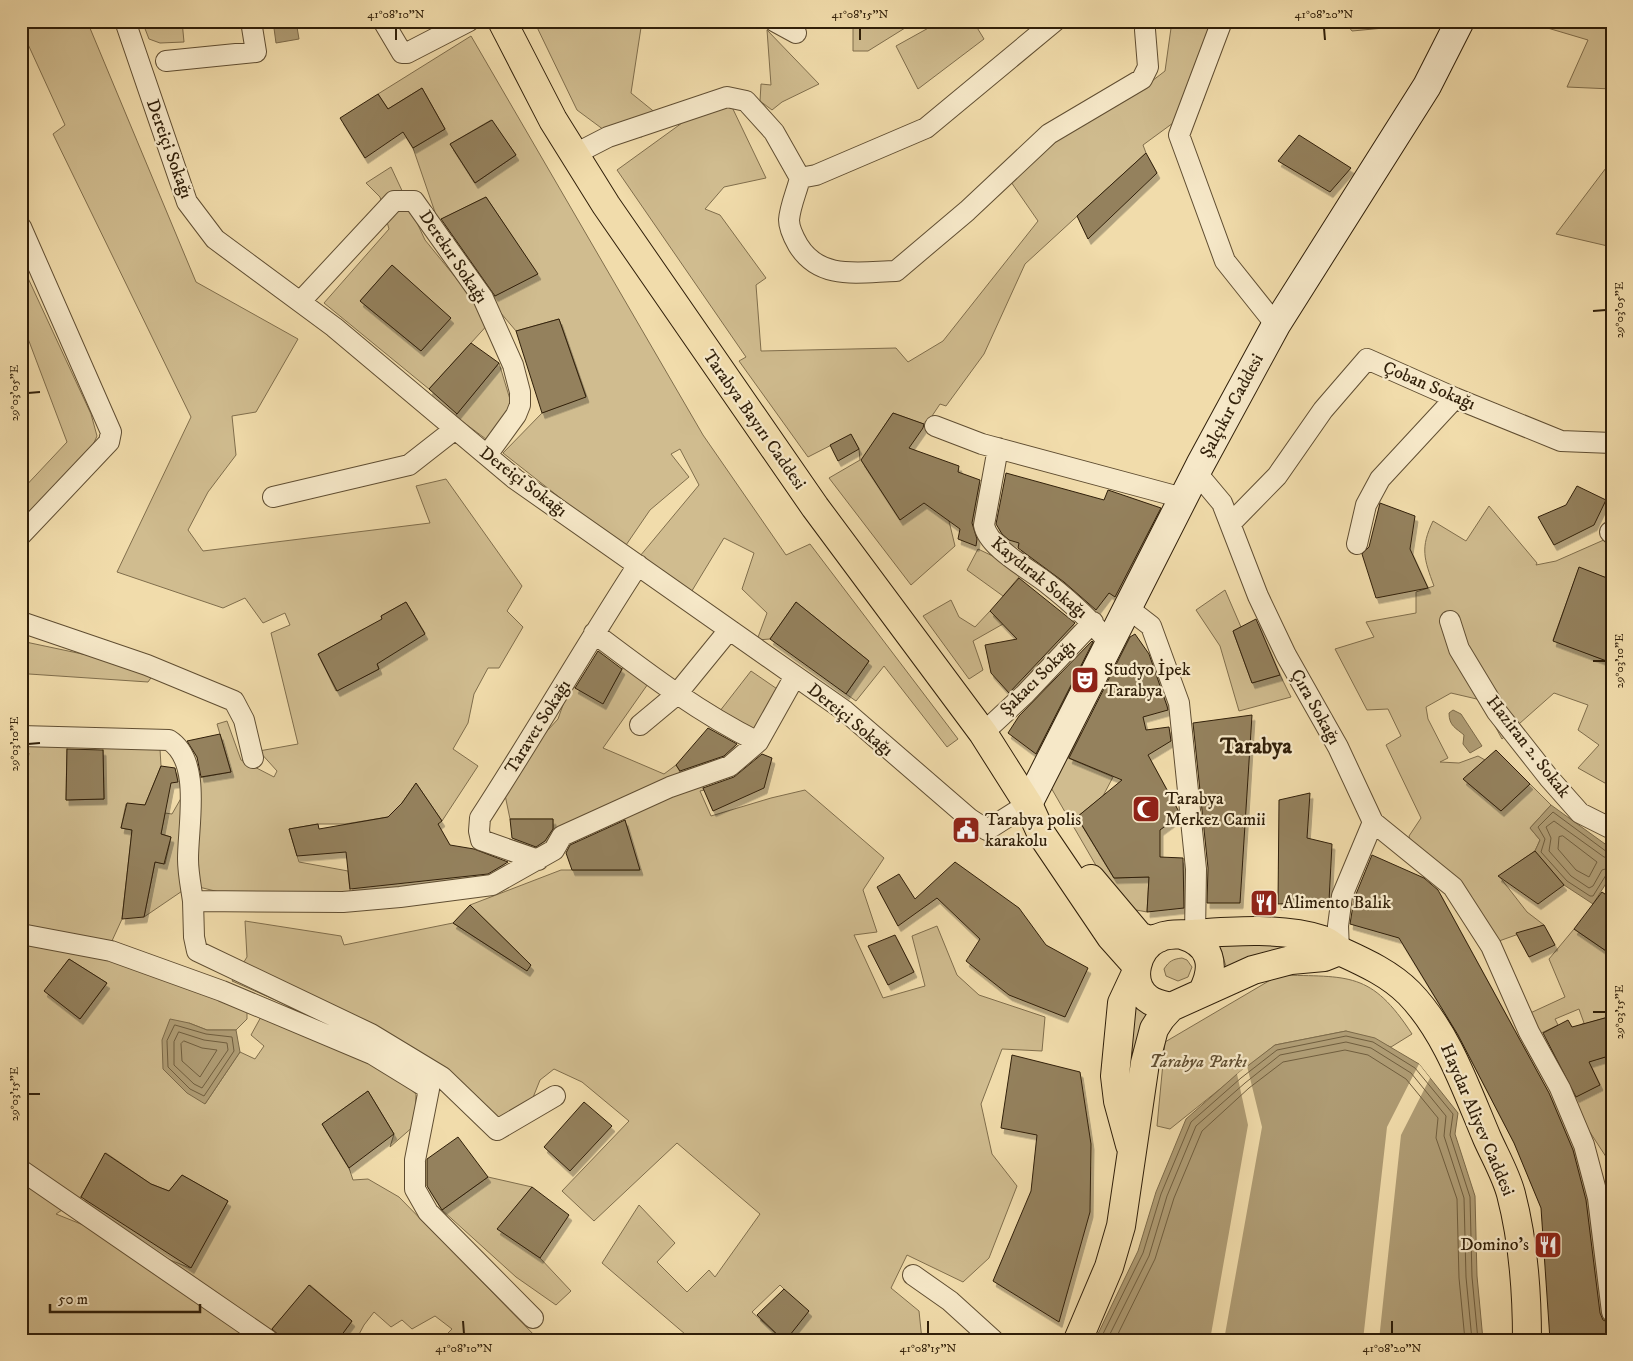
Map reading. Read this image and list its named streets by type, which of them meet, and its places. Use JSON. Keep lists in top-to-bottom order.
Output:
{
  "streets": {
    "main road": ["Şalçıkır Caddesi", "Tarabya Bayırı Caddesi", "Haydar Aliyev Caddesi"],
    "street": [
      "Dereiçi Sokağı",
      "Derekır Sokağı",
      "Çoban Sokağı",
      "Kaydırak Sokağı",
      "Şakacı Sokağı",
      "Çıra Sokağı",
      "Taravet Sokağı",
      "Haziran 2. Sokak"
    ]
  },
  "crossings": [
    ["Dereiçi Sokağı", "Derekır Sokağı"],
    ["Dereiçi Sokağı", "Şalçıkır Caddesi"],
    ["Dereiçi Sokağı", "Tarabya Bayırı Caddesi"],
    ["Dereiçi Sokağı", "Taravet Sokağı"],
    ["Çoban Sokağı", "Çıra Sokağı"],
    ["Şalçıkır Caddesi", "Tarabya Bayırı Caddesi"],
    ["Şalçıkır Caddesi", "Kaydırak Sokağı"],
    ["Şalçıkır Caddesi", "Çıra Sokağı"],
    ["Tarabya Bayırı Caddesi", "Şakacı Sokağı"],
    ["Tarabya Bayırı Caddesi", "Haydar Aliyev Caddesi"],
    ["Kaydırak Sokağı", "Şakacı Sokağı"]
  ],
  "districts": ["Tarabya"],
  "parks": ["Tarabya Parkı"],
  "places": {
    "theatre": ["Studyo İpek Tarabya"],
    "mosque": ["Tarabya Merkez Camii"],
    "public building": ["Tarabya polis karakolu"],
    "restaurant": ["Alimento Balık", "Domino's"]
  },
  "scale_bar": "50 m",
  "coordinates": [
    "41°08'10\"N",
    "41°08'15\"N",
    "41°08'20\"N",
    "29°03'05\"E",
    "29°03'10\"E",
    "29°03'15\"E"
  ]
}
